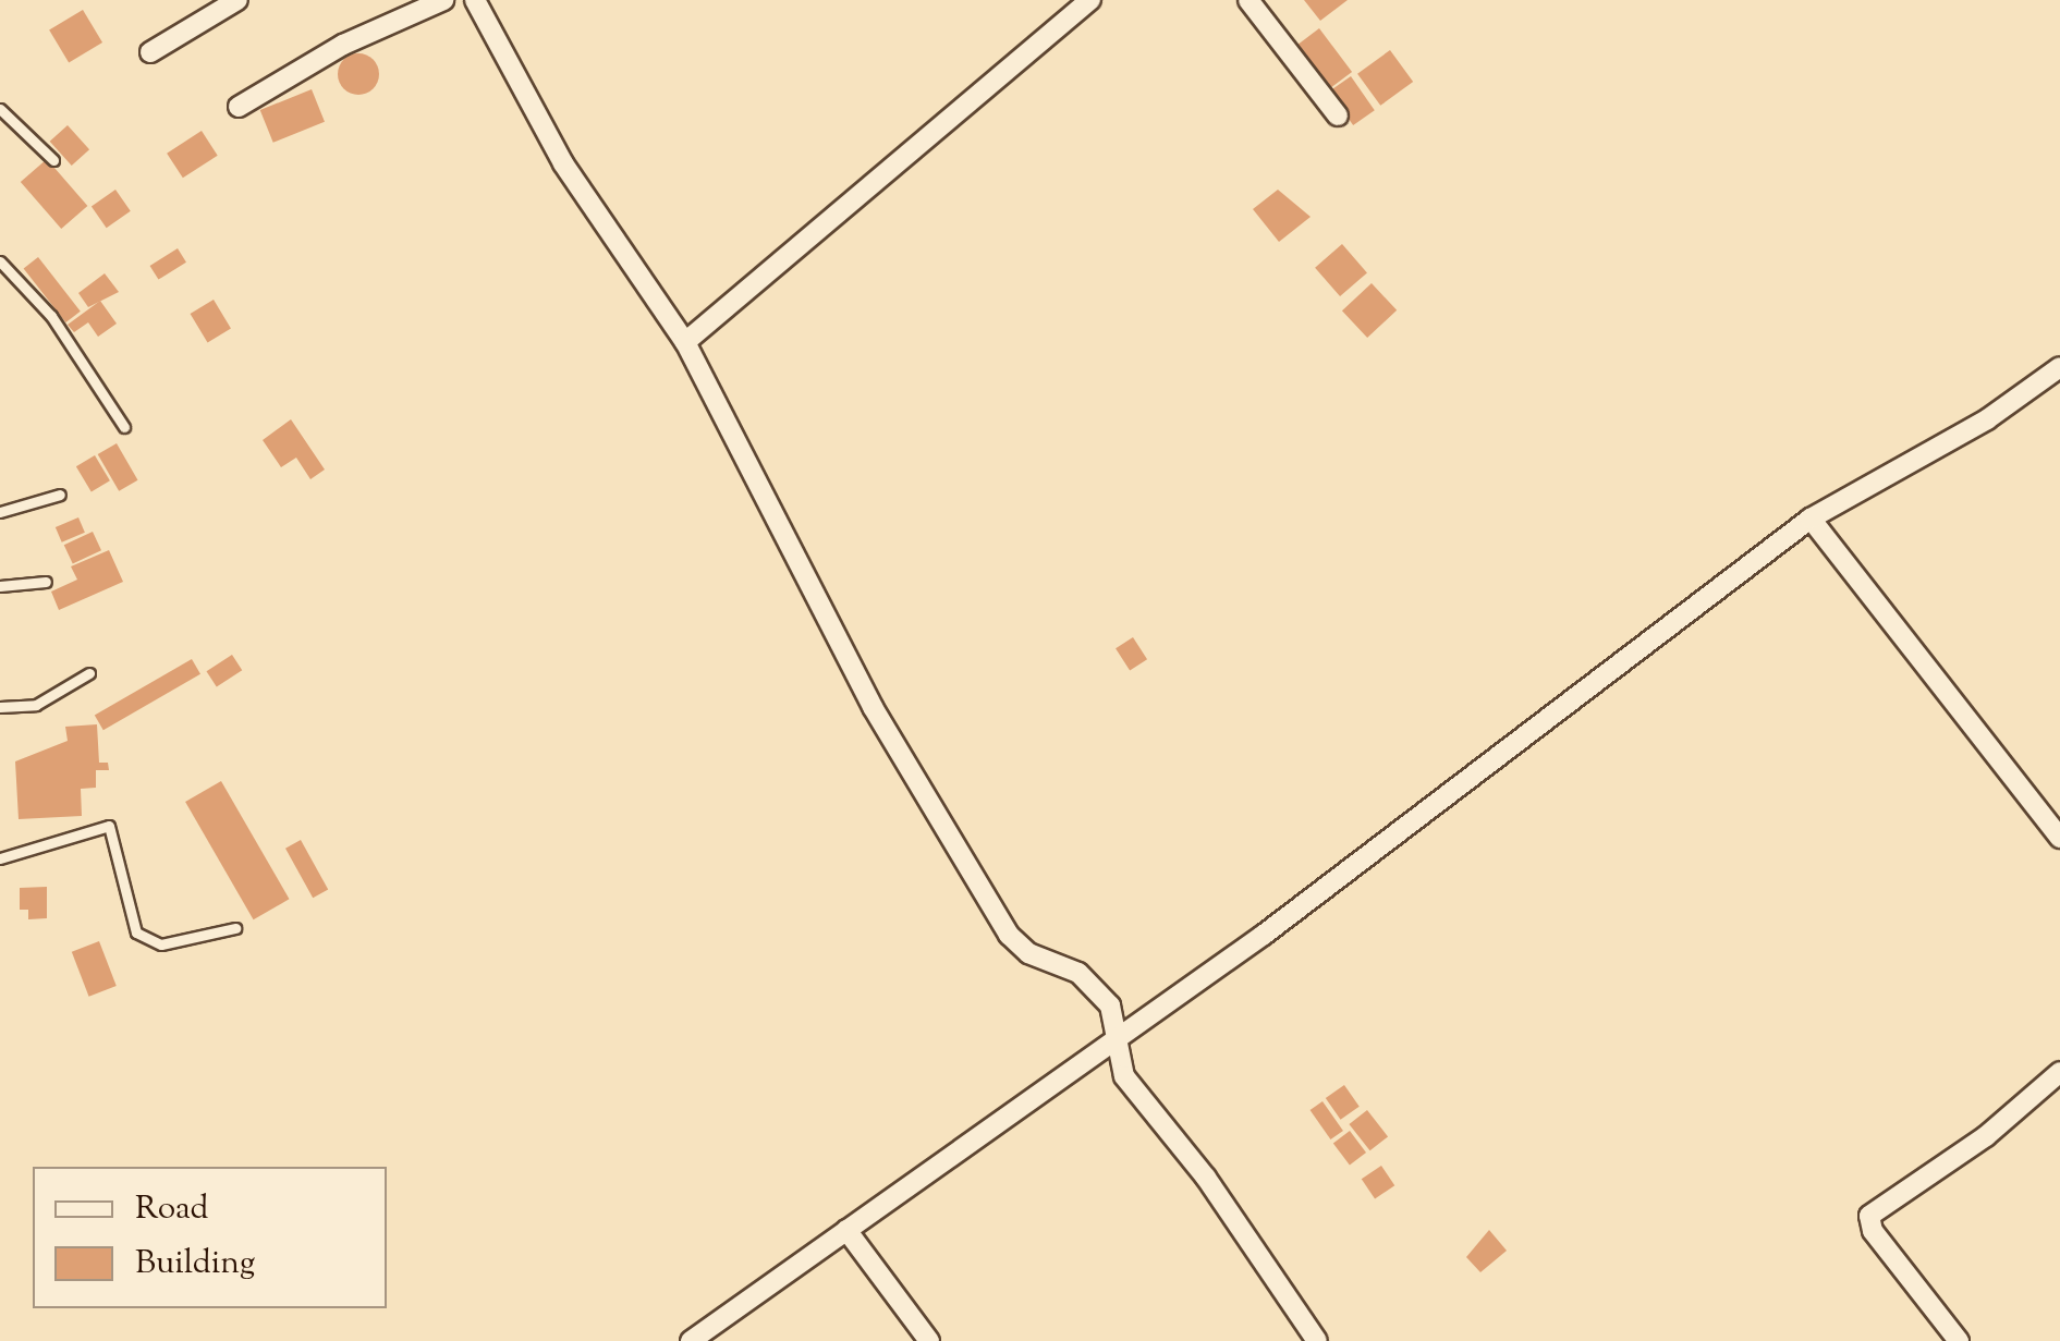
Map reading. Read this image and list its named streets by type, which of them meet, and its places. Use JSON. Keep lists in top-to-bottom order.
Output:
{
  "legend": ["Road", "Building"]
}
